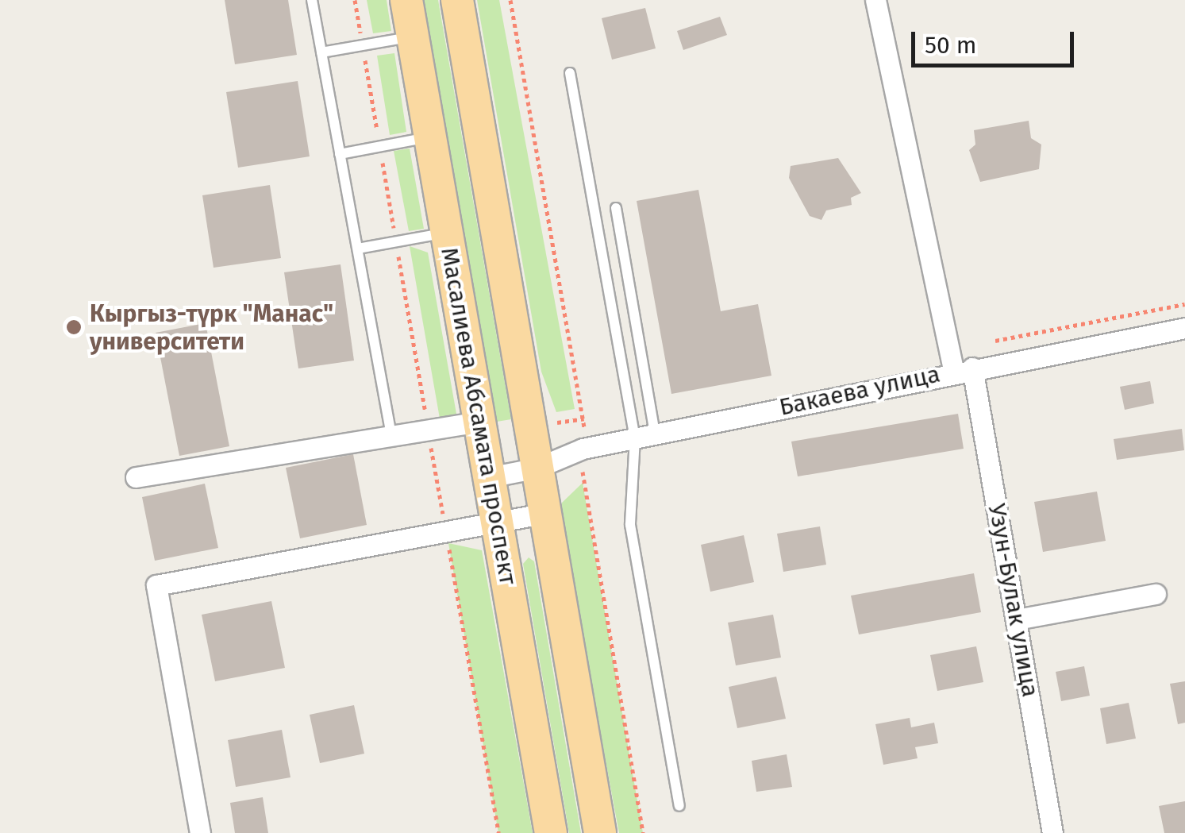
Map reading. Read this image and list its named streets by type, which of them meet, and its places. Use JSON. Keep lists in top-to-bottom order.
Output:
{
  "streets": {
    "main road": ["Масалиева Абсамата проспект"],
    "street": ["Бакаева улица", "Узун-Булак улица"]
  },
  "crossings": [
    ["Бакаева улица", "Масалиева Абсамата проспект"],
    ["Бакаева улица", "Узун-Булак улица"]
  ],
  "places": ["Кыргыз-түрк \"Манас\" университети"],
  "scale_bar": "50 m"
}
